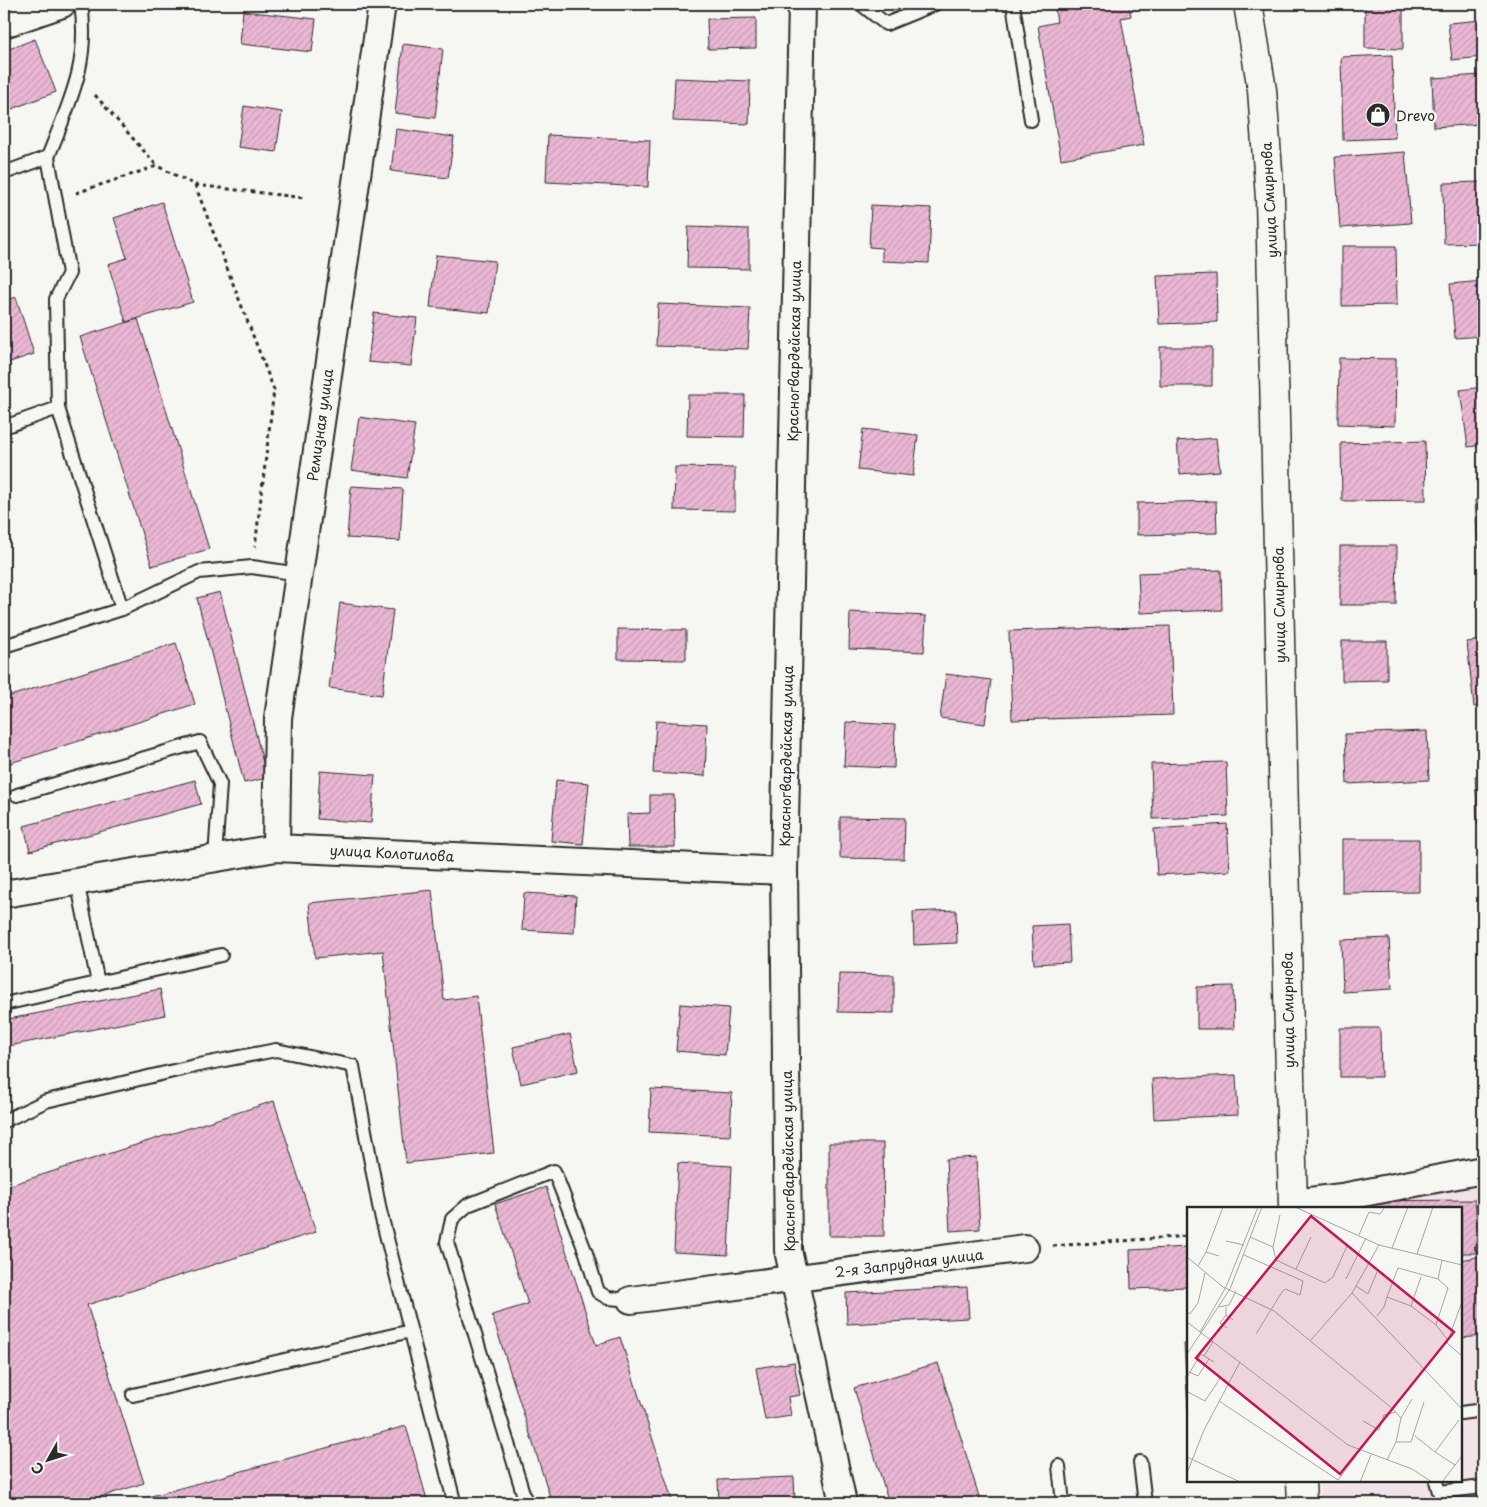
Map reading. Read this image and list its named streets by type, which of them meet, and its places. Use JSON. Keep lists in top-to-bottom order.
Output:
{
  "streets": {
    "main road": ["улица Смирнова"],
    "street": [
      "Красногвардейская улица",
      "Ремизная улица",
      "улица Колотилова",
      "2-я Запрудная улица"
    ]
  },
  "crossings": [
    ["Красногвардейская улица", "улица Колотилова"],
    ["Красногвардейская улица", "2-я Запрудная улица"],
    ["Ремизная улица", "улица Колотилова"]
  ],
  "places": {
    "shop": ["Drevo"]
  },
  "north": "bottom left"
}
